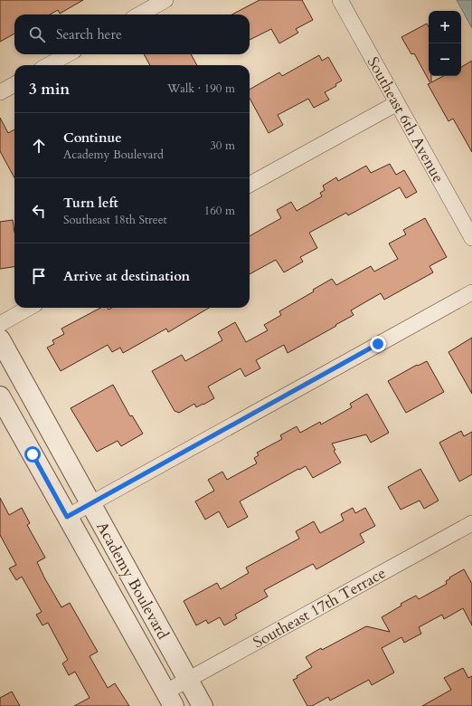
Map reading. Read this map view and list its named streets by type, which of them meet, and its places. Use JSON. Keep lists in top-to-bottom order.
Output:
{
  "streets": {
    "street": ["Southeast 6th Avenue", "Academy Boulevard", "Southeast 17th Terrace"]
  },
  "crossings": [
    ["Academy Boulevard", "Southeast 17th Terrace"]
  ],
  "page": {
    "map_buttons": ["+", "−"],
    "search": "Search here",
    "heading": ["3 min", "Walk · 190 m"],
    "list": [
      ["Continue", "Academy Boulevard", "30 m"],
      ["Turn left", "Southeast 18th Street", "160 m"],
      "Arrive at destination"
    ]
  }
}
